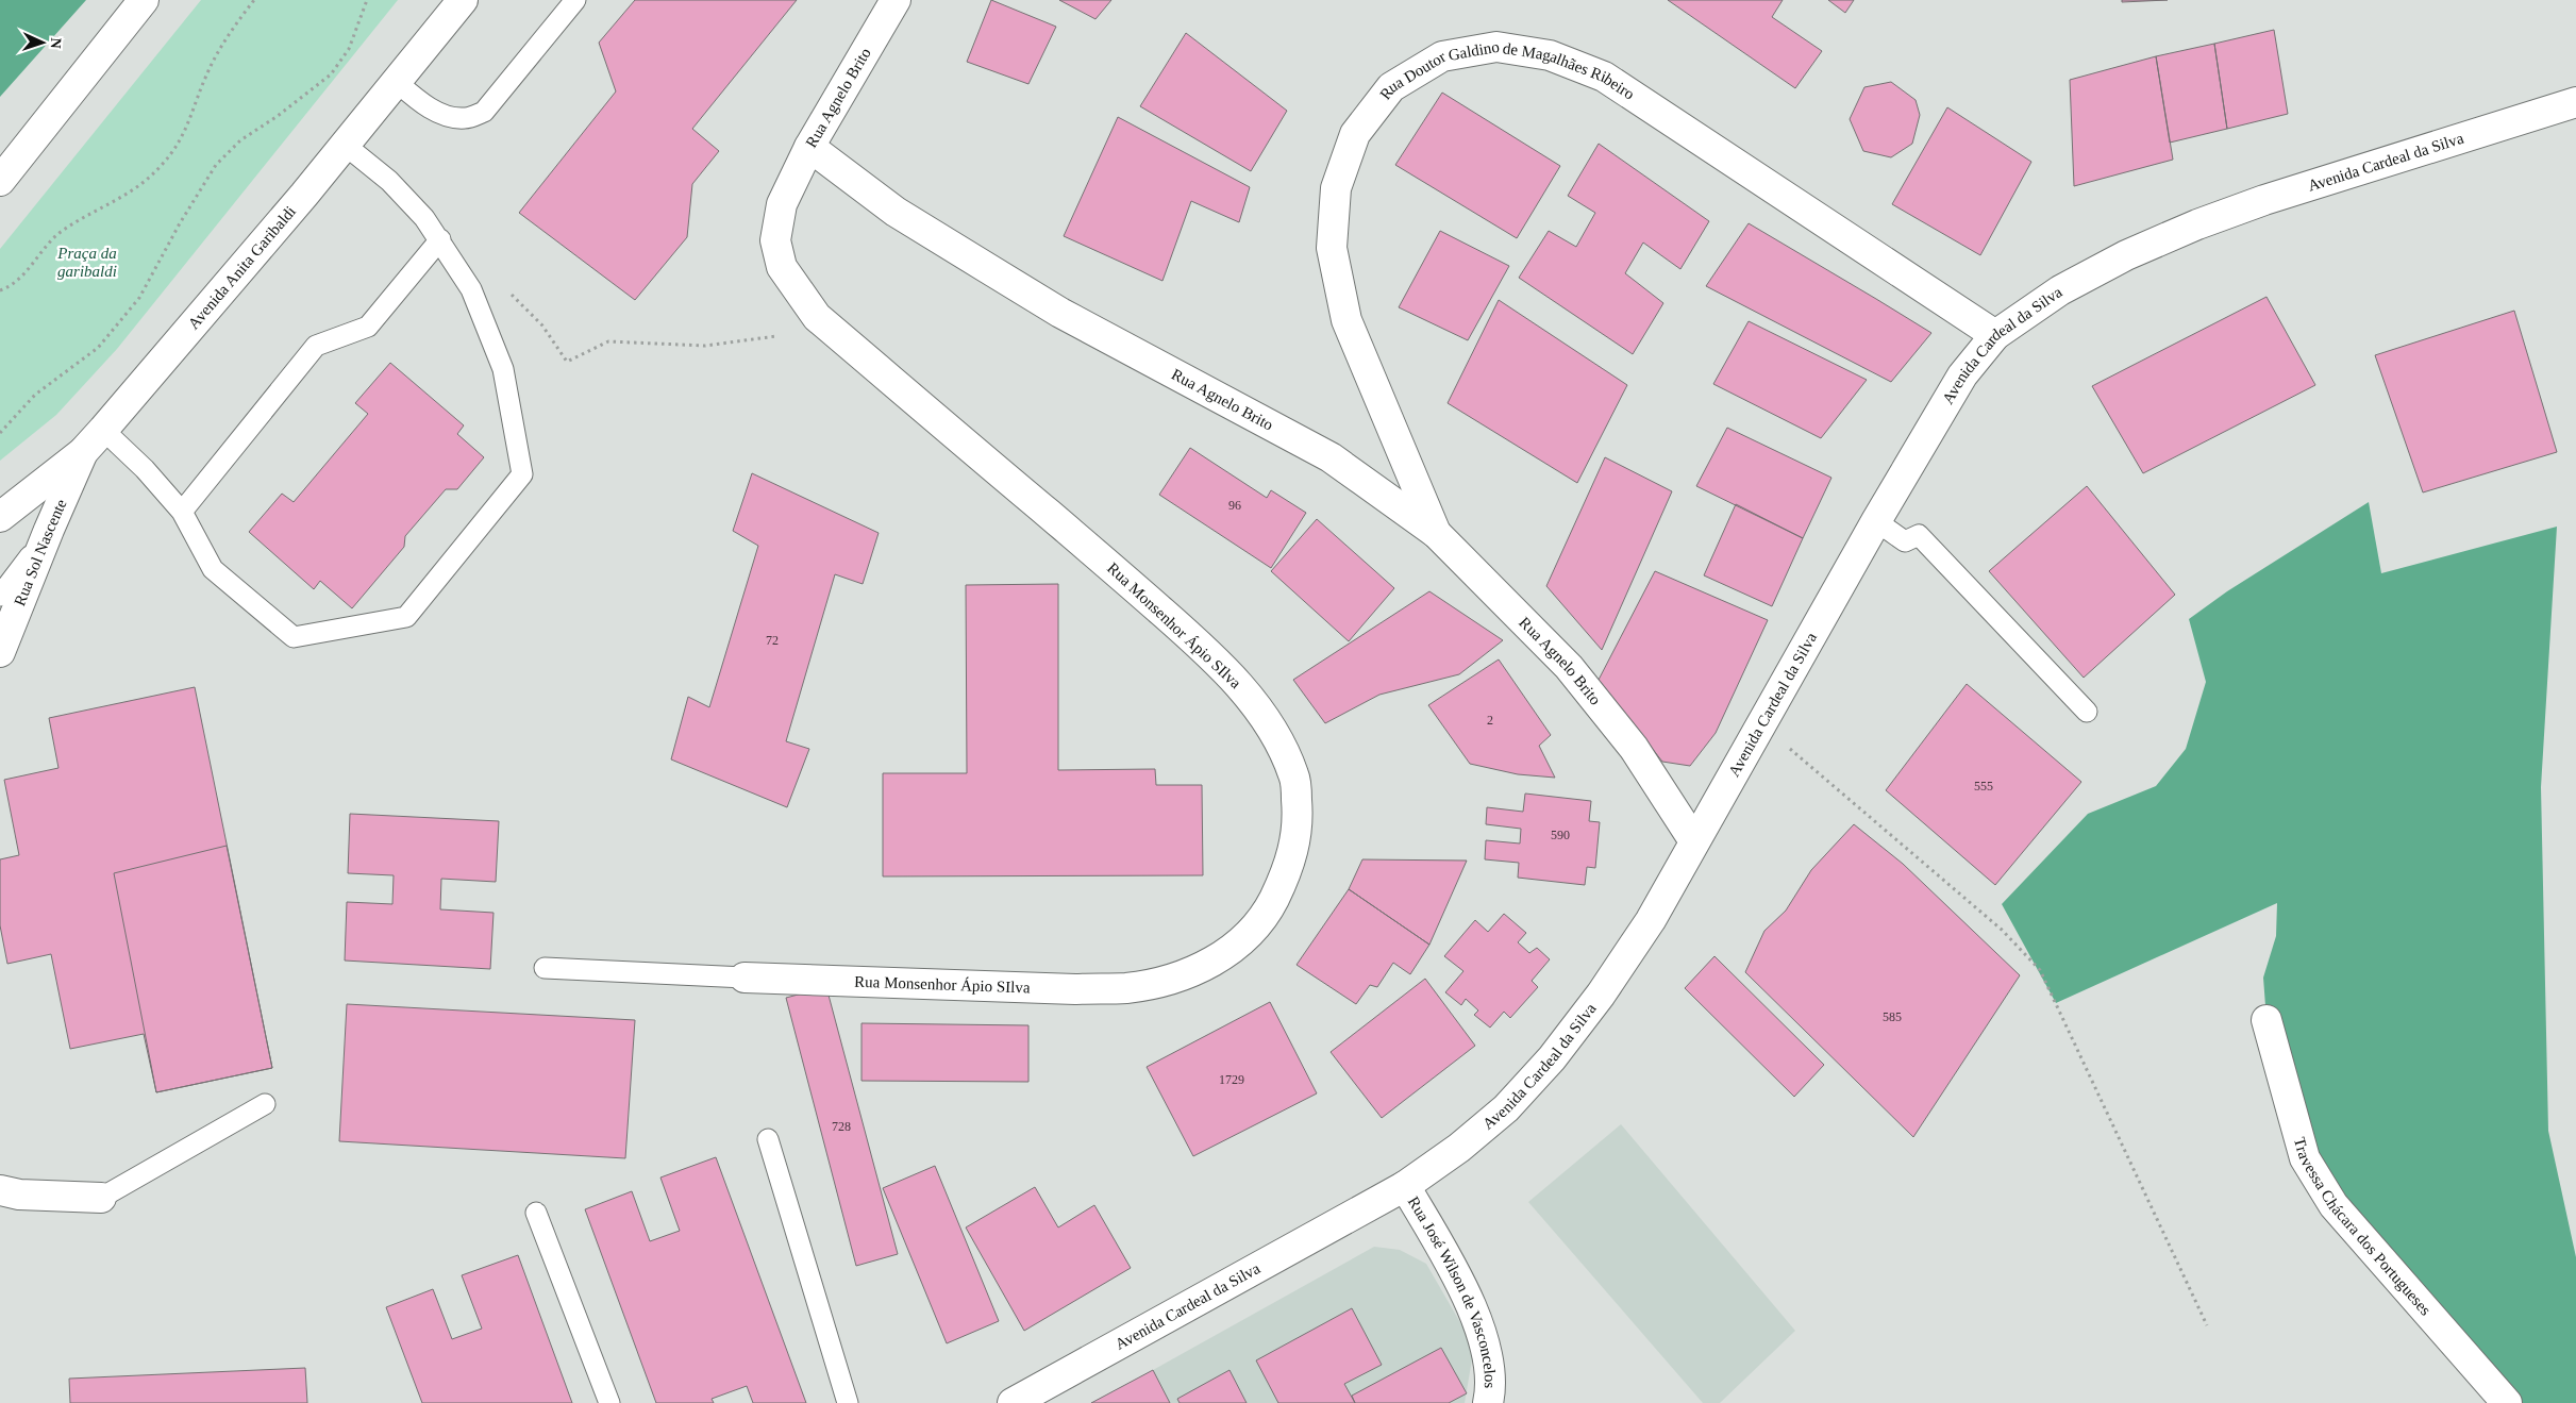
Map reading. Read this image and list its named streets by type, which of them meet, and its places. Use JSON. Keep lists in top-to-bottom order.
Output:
{
  "streets": {
    "street": [
      "Rua Agnelo Brito",
      "Rua Doutor Galdino de Magalhães Ribeiro",
      "Avenida Cardeal da Silva",
      "Avenida Anita Garibaldi",
      "Rua Sol Nascente",
      "Rua Monsenhor Ápio SIlva",
      "Travessa Chácara dos Portugueses",
      "Rua José Wilson de Vasconcelos"
    ]
  },
  "crossings": [
    ["Rua Agnelo Brito", "Rua Doutor Galdino de Magalhães Ribeiro"],
    ["Rua Agnelo Brito", "Avenida Cardeal da Silva"],
    ["Rua Agnelo Brito", "Rua Monsenhor Ápio SIlva"],
    ["Rua Doutor Galdino de Magalhães Ribeiro", "Avenida Cardeal da Silva"],
    ["Avenida Cardeal da Silva", "Rua José Wilson de Vasconcelos"],
    ["Avenida Anita Garibaldi", "Rua Sol Nascente"]
  ],
  "parks": ["Praça da garibaldi"],
  "house_numbers": [
    "96",
    "72",
    "2",
    "555",
    "590",
    "585",
    "1729",
    "728"
  ],
  "north": "right"
}
